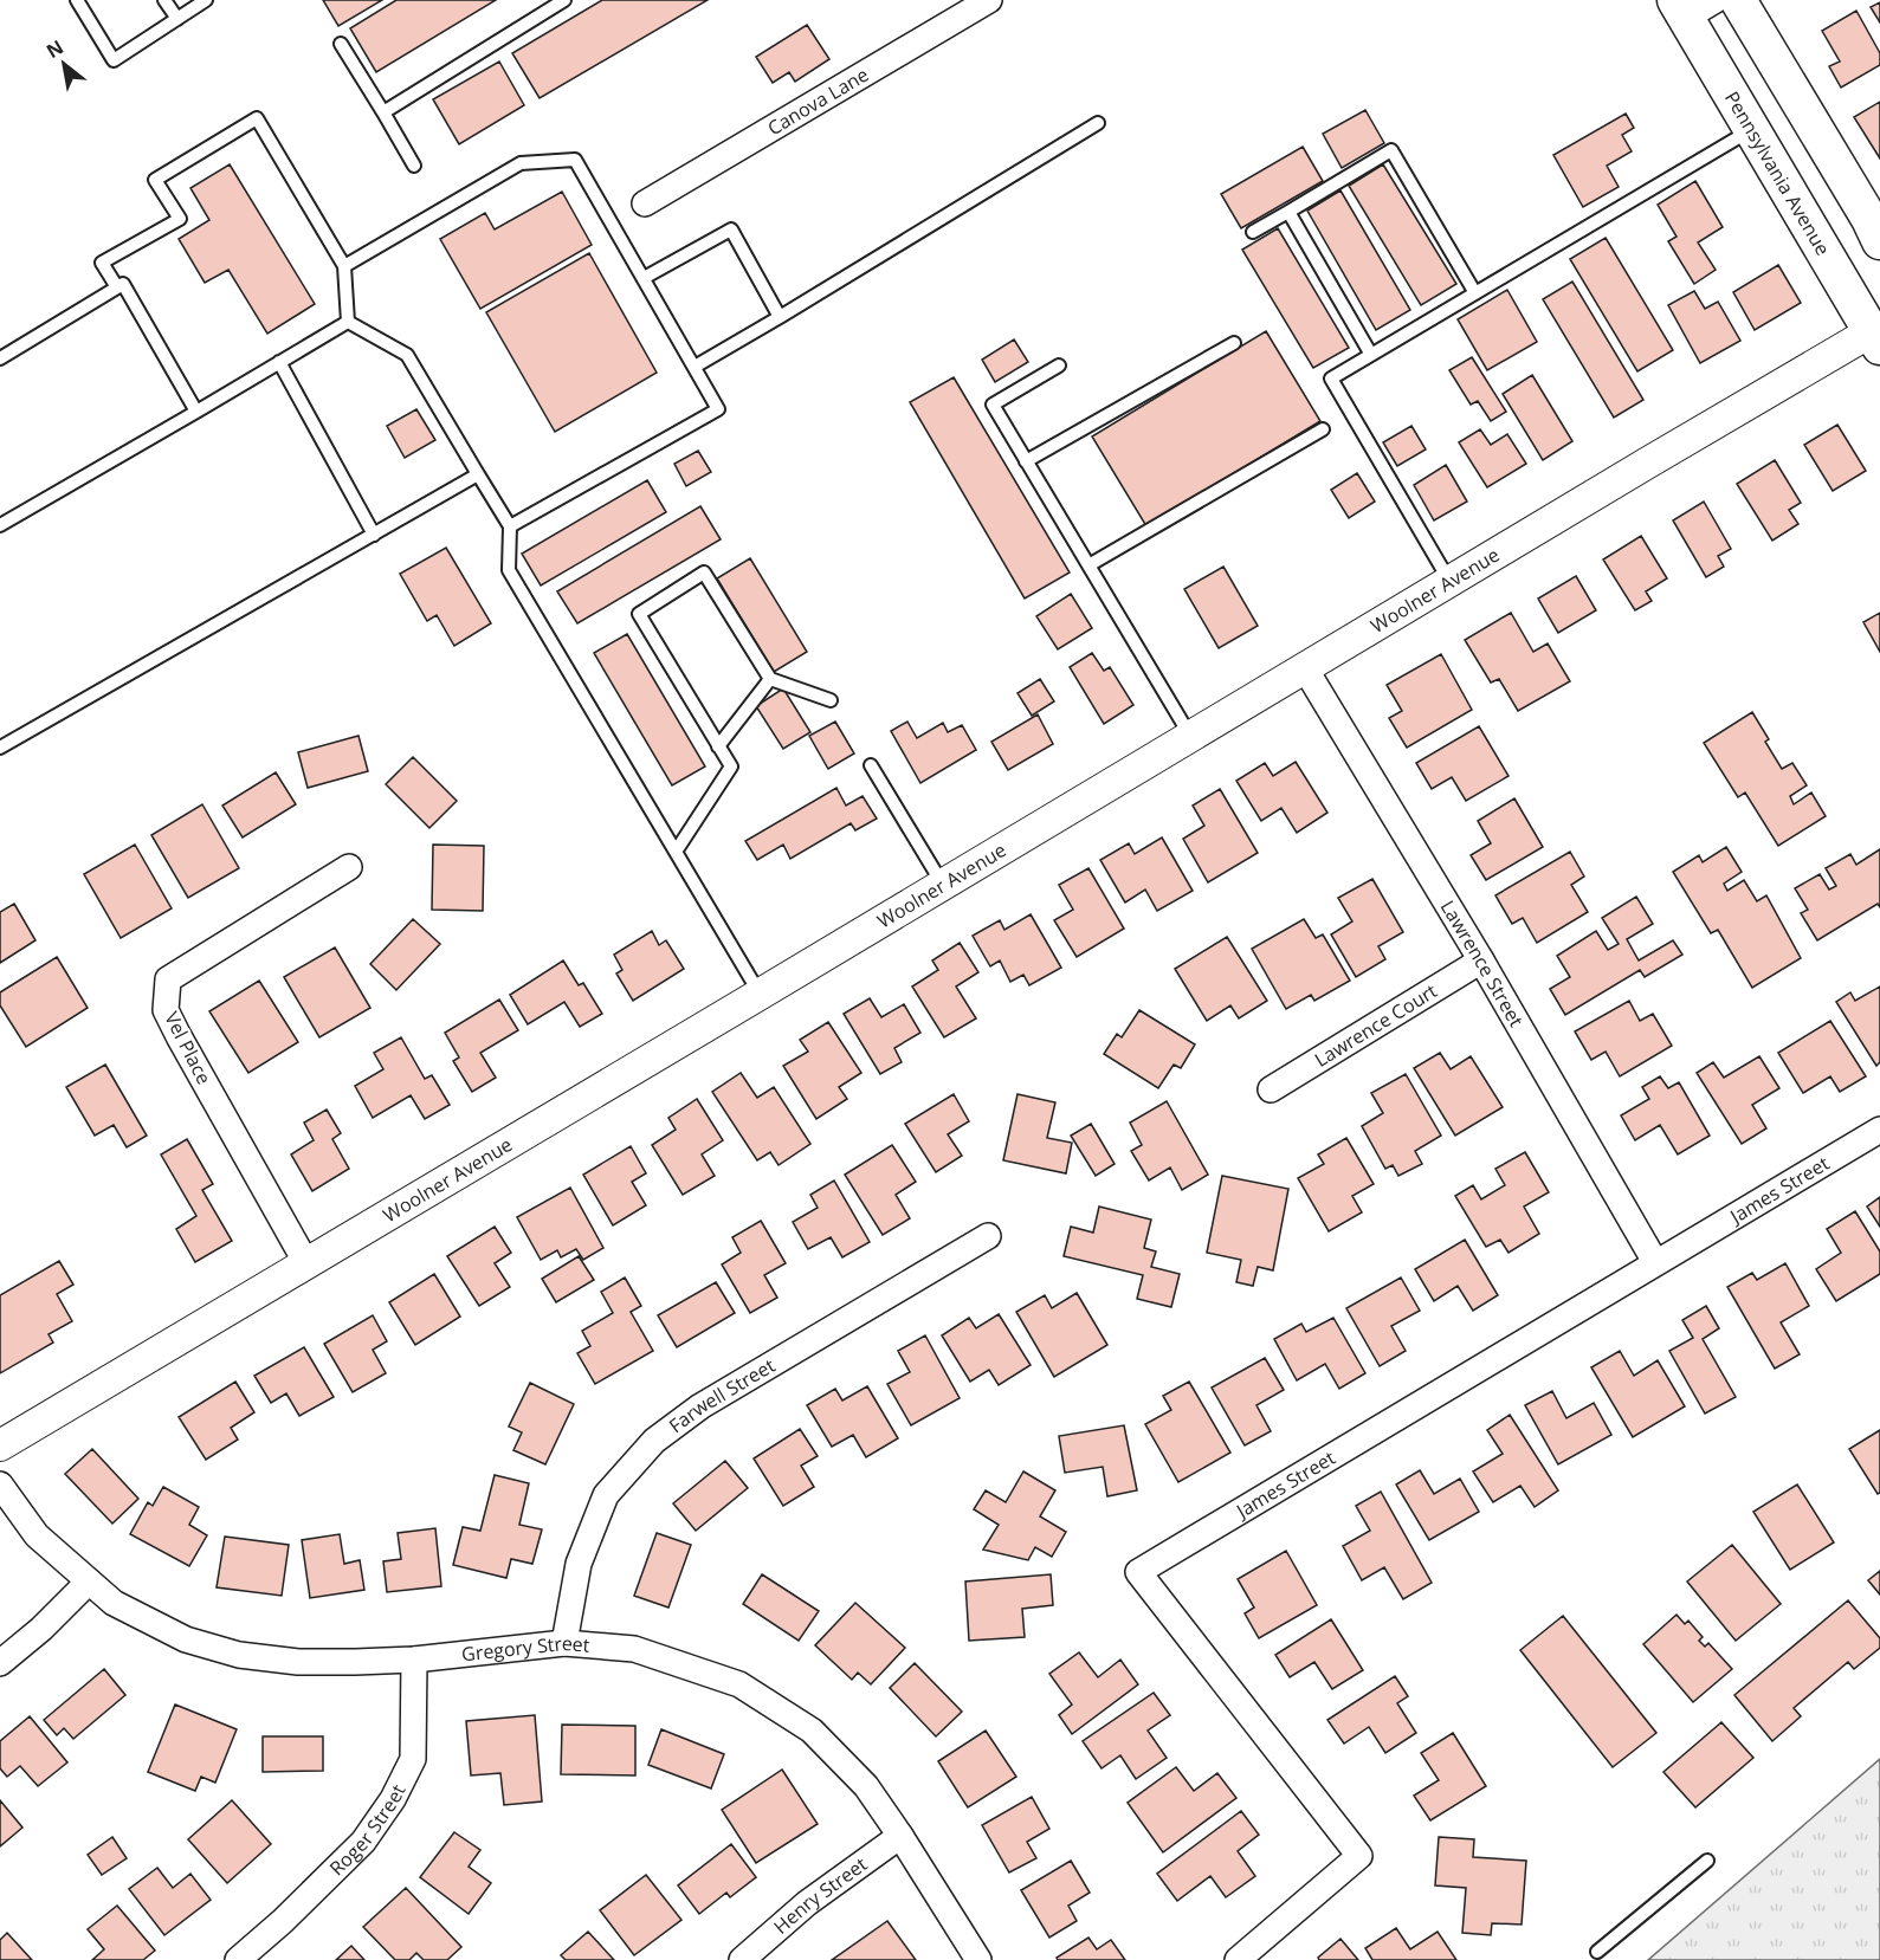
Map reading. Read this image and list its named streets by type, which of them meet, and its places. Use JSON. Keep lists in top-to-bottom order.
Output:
{
  "streets": {
    "main road": ["Pennsylvania Avenue"],
    "street": [
      "Canova Lane",
      "Woolner Avenue",
      "Lawrence Street",
      "Lawrence Court",
      "Vel Place",
      "James Street",
      "Farwell Street",
      "Gregory Street",
      "Roger Street",
      "Henry Street"
    ]
  },
  "crossings": [
    ["Pennsylvania Avenue", "Woolner Avenue"],
    ["Woolner Avenue", "Lawrence Street"],
    ["Woolner Avenue", "Vel Place"],
    ["Lawrence Street", "Lawrence Court"],
    ["Lawrence Street", "James Street"],
    ["Farwell Street", "Gregory Street"],
    ["Gregory Street", "Roger Street"],
    ["Gregory Street", "Henry Street"]
  ],
  "north": "top left"
}
